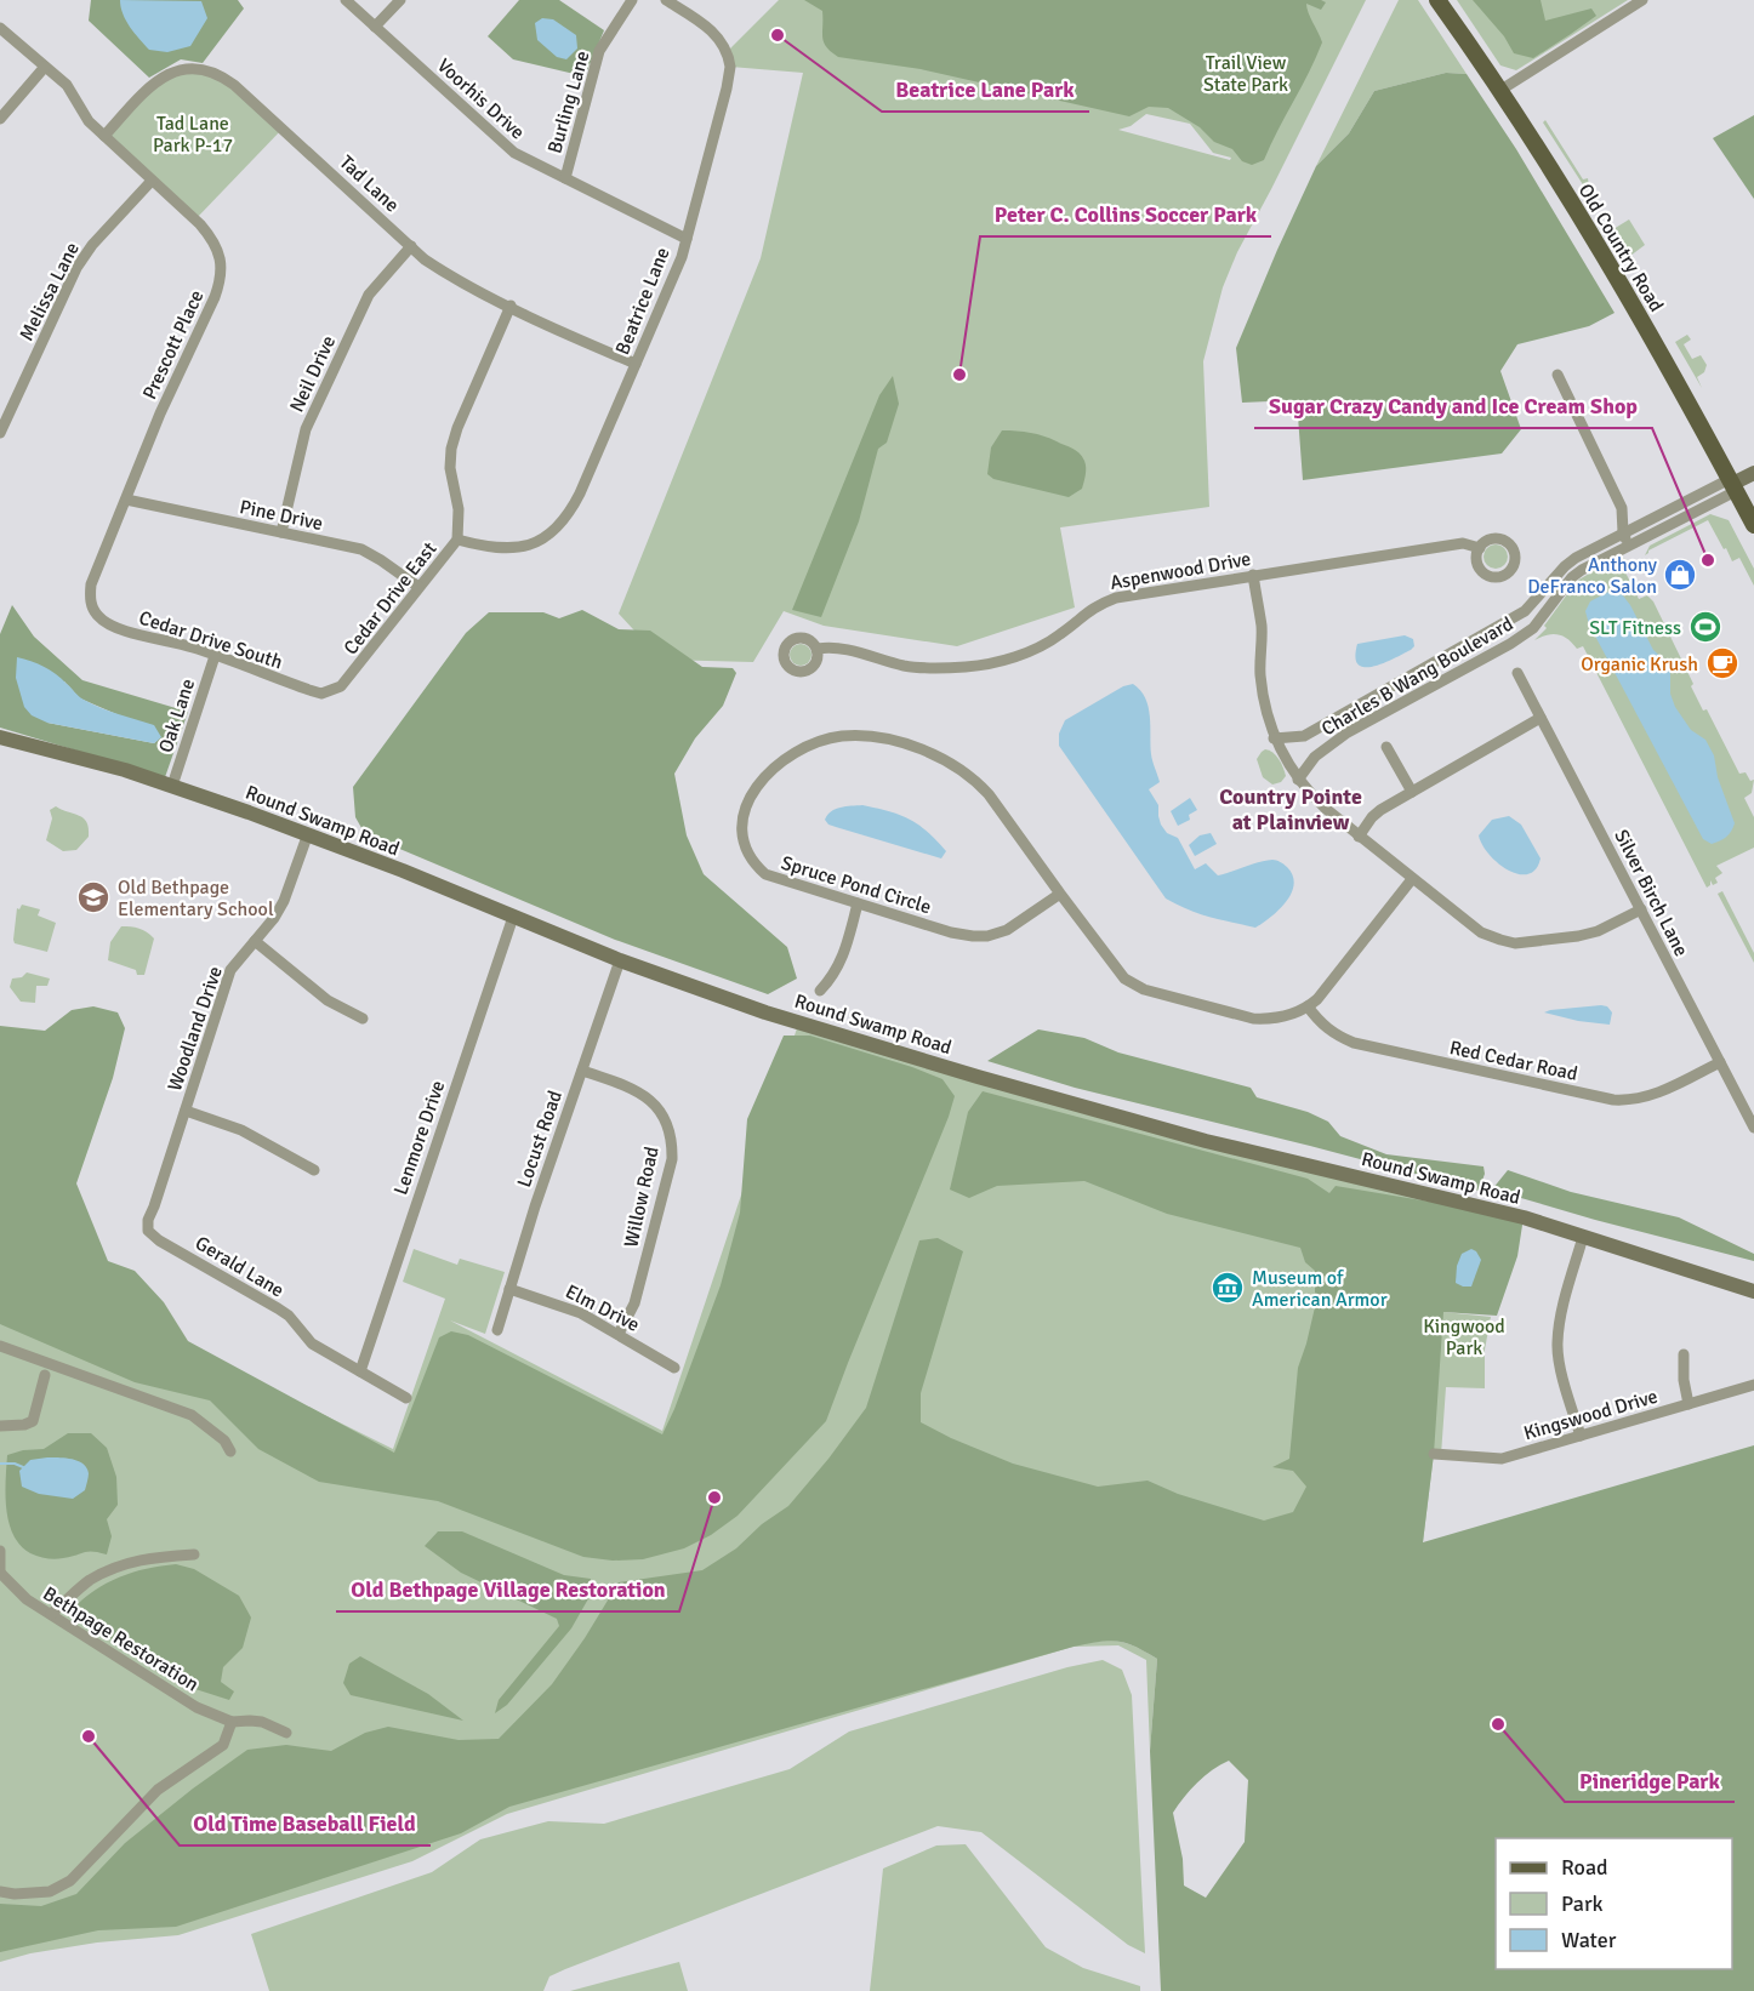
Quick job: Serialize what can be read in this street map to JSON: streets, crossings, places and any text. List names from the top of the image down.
{
  "streets": {
    "main road": ["Old Country Road", "Round Swamp Road"],
    "street": [
      "Voorhis Drive",
      "Burling Lane",
      "Tad Lane",
      "Melissa Lane",
      "Beatrice Lane",
      "Prescott Place",
      "Neil Drive",
      "Pine Drive",
      "Aspenwood Drive",
      "Cedar Drive East",
      "Cedar Drive South",
      "Charles B Wang Boulevard",
      "Oak Lane",
      "Spruce Pond Circle",
      "Silver Birch Lane",
      "Woodland Drive",
      "Red Cedar Road",
      "Lenmore Drive",
      "Locust Road",
      "Willow Road",
      "Gerald Lane",
      "Elm Drive",
      "Kingswood Drive",
      "Bethpage Restoration"
    ]
  },
  "crossings": [
    ["Voorhis Drive", "Burling Lane"],
    ["Voorhis Drive", "Beatrice Lane"],
    ["Tad Lane", "Beatrice Lane"],
    ["Tad Lane", "Prescott Place"],
    ["Tad Lane", "Neil Drive"],
    ["Tad Lane", "Cedar Drive East"],
    ["Old Country Road", "Charles B Wang Boulevard"],
    ["Melissa Lane", "Prescott Place"],
    ["Beatrice Lane", "Cedar Drive East"],
    ["Prescott Place", "Pine Drive"],
    ["Prescott Place", "Cedar Drive South"],
    ["Neil Drive", "Pine Drive"],
    ["Pine Drive", "Cedar Drive East"],
    ["Cedar Drive East", "Cedar Drive South"],
    ["Cedar Drive South", "Oak Lane"],
    ["Oak Lane", "Round Swamp Road"],
    ["Round Swamp Road", "Woodland Drive"],
    ["Round Swamp Road", "Lenmore Drive"],
    ["Round Swamp Road", "Locust Road"],
    ["Spruce Pond Circle", "Red Cedar Road"],
    ["Silver Birch Lane", "Red Cedar Road"],
    ["Woodland Drive", "Gerald Lane"],
    ["Lenmore Drive", "Gerald Lane"],
    ["Locust Road", "Willow Road"],
    ["Locust Road", "Elm Drive"],
    ["Willow Road", "Elm Drive"]
  ],
  "districts": ["Country Pointe at Plainview"],
  "parks": ["Trail View State Park", "Tad Lane Park P-17", "Kingwood Park"],
  "places": {
    "other": [
      "Beatrice Lane Park",
      "Peter C. Collins Soccer Park",
      "Sugar Crazy Candy and Ice Cream Shop",
      "Old Bethpage Village Restoration",
      "Pineridge Park",
      "Old Time Baseball Field"
    ],
    "shop": ["Anthony DeFranco Salon"],
    "sports": ["SLT Fitness"],
    "cafe": ["Organic Krush"],
    "school or university": ["Old Bethpage Elementary School"],
    "museum": ["Museum of American Armor"]
  },
  "legend": ["Road", "Park", "Water"]
}
